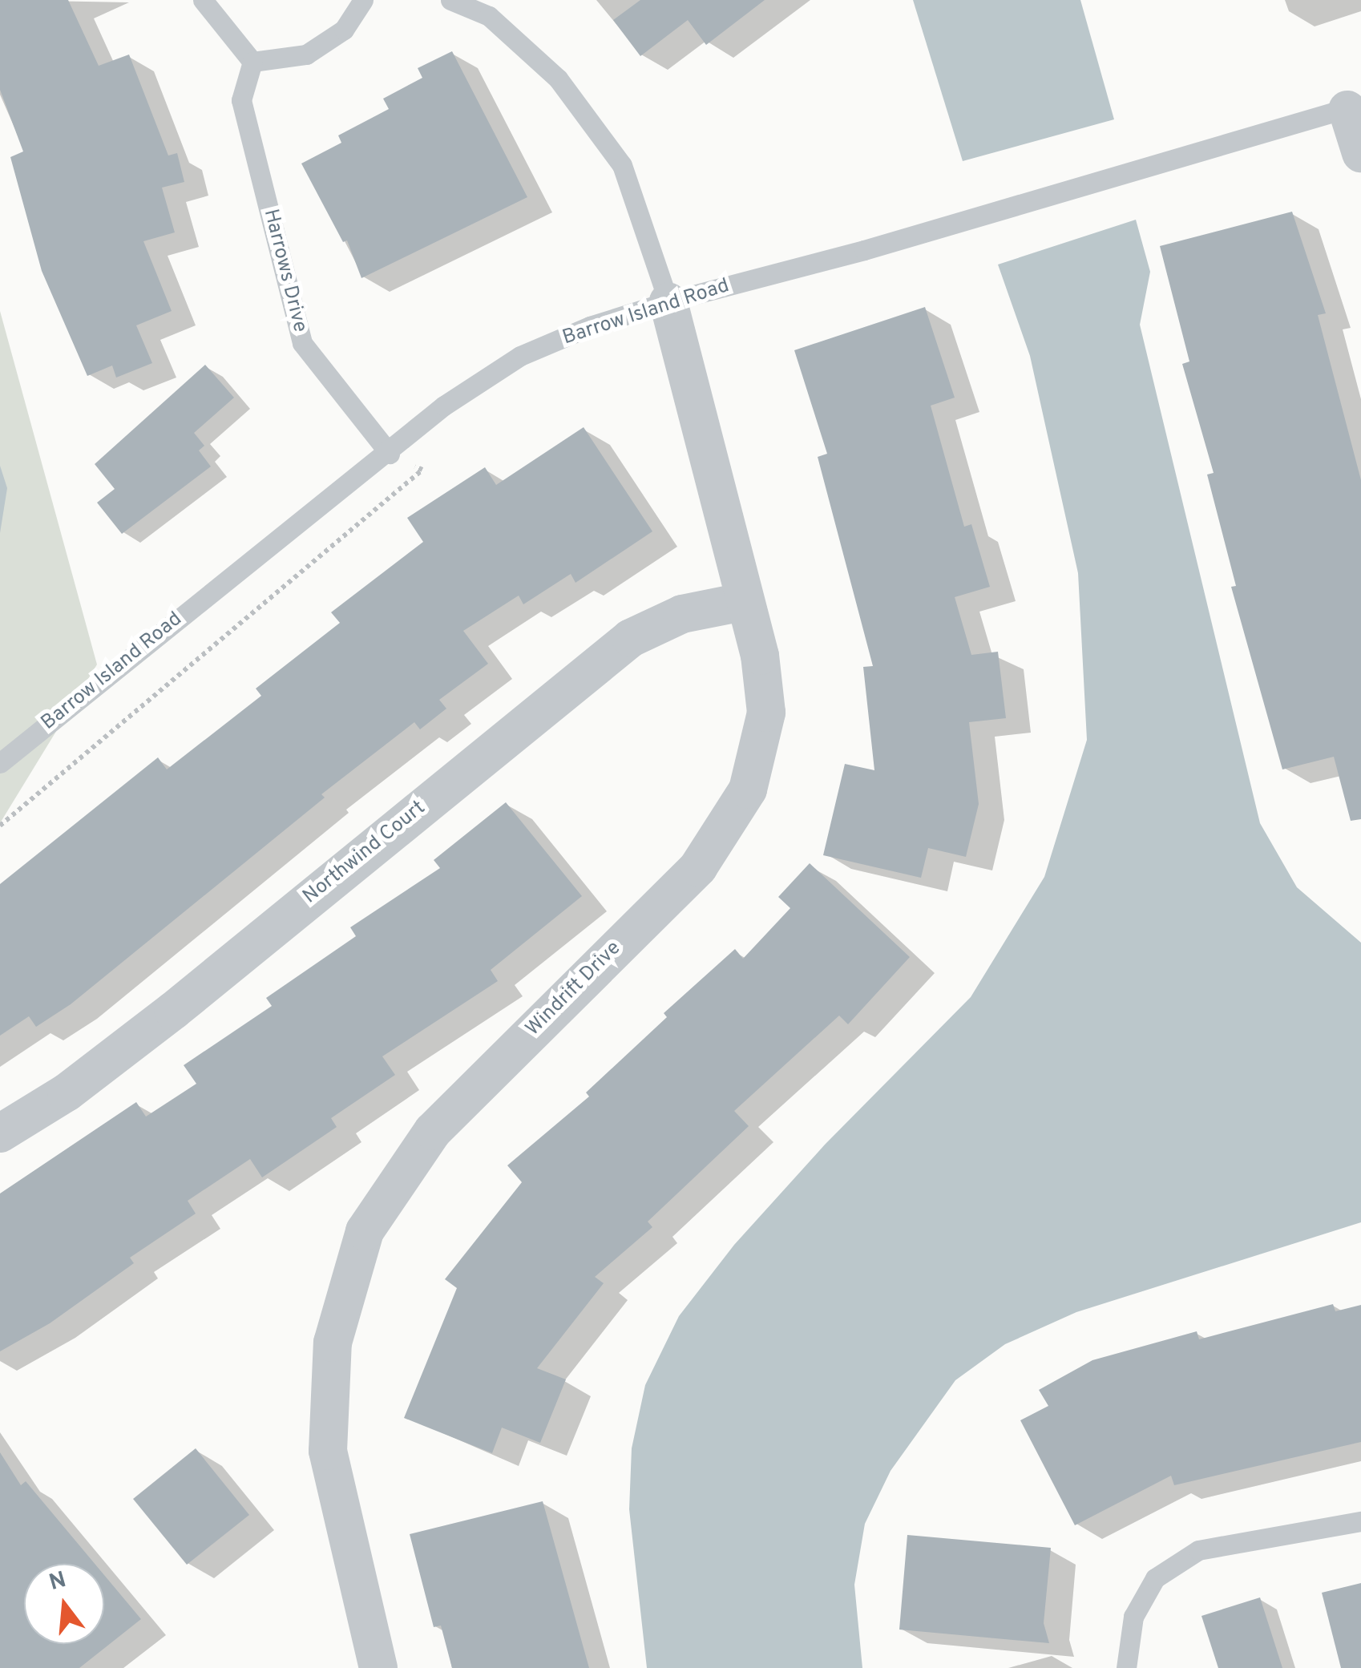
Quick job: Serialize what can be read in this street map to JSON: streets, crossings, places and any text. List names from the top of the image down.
{
  "streets": {
    "street": ["Northwind Court", "Windrift Drive"],
    "lane": ["Harrows Drive", "Barrow Island Road"]
  },
  "crossings": [
    ["Harrows Drive", "Barrow Island Road"],
    ["Barrow Island Road", "Windrift Drive"],
    ["Northwind Court", "Windrift Drive"]
  ],
  "north": "top"
}
